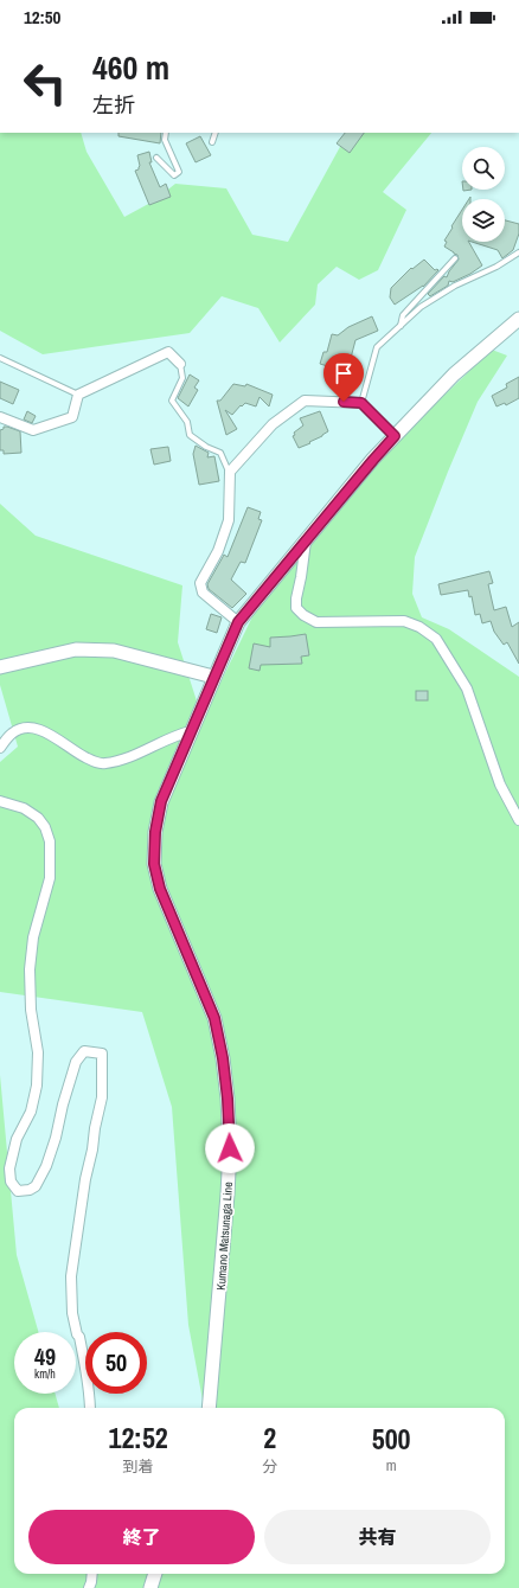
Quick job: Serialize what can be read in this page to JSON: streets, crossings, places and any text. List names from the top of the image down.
{
  "streets": {
    "main road": ["Kumano Matsunaga Line"]
  },
  "page": {
    "status": "12:50",
    "turn": ["460 m", "左折"],
    "speed": "49 km/h",
    "limit": "50",
    "eta": [
      "12:52",
      "到着",
      "2",
      "分",
      "500",
      "m"
    ],
    "buttons": ["終了", "共有"]
  }
}
